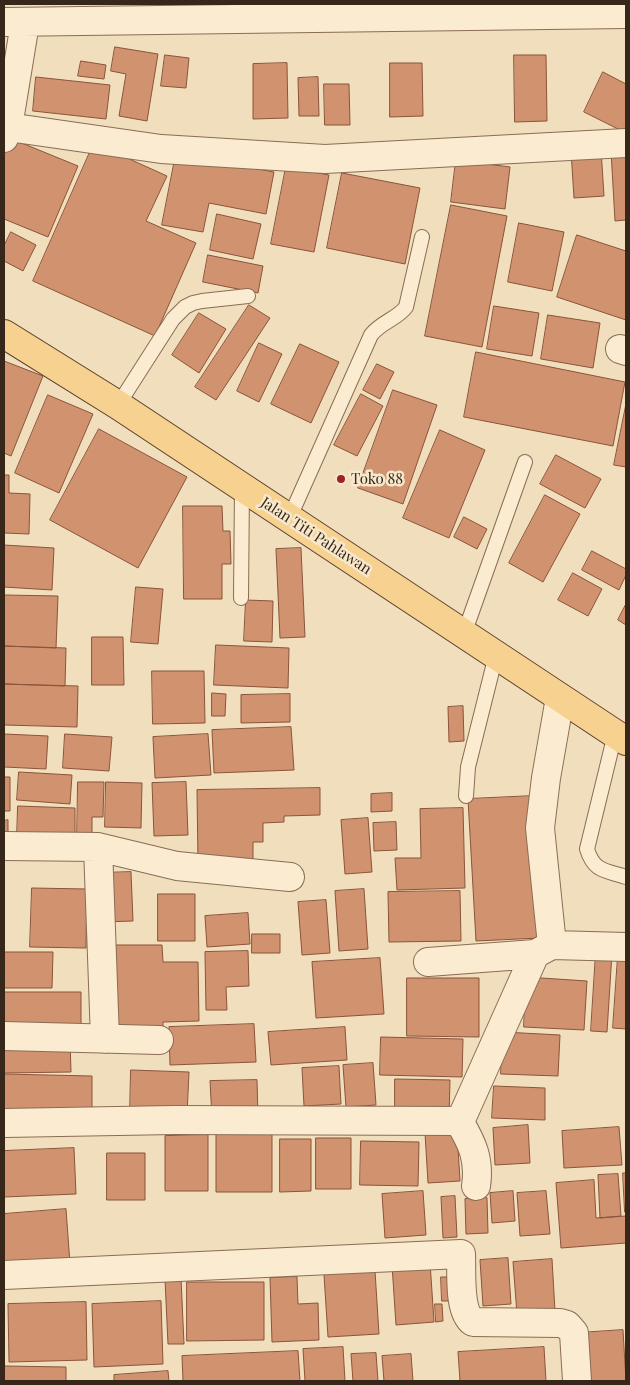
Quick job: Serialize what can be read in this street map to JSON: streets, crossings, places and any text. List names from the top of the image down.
{
  "streets": {
    "main road": ["Jalan Titi Pahlawan"]
  },
  "places": ["Toko 88"]
}
